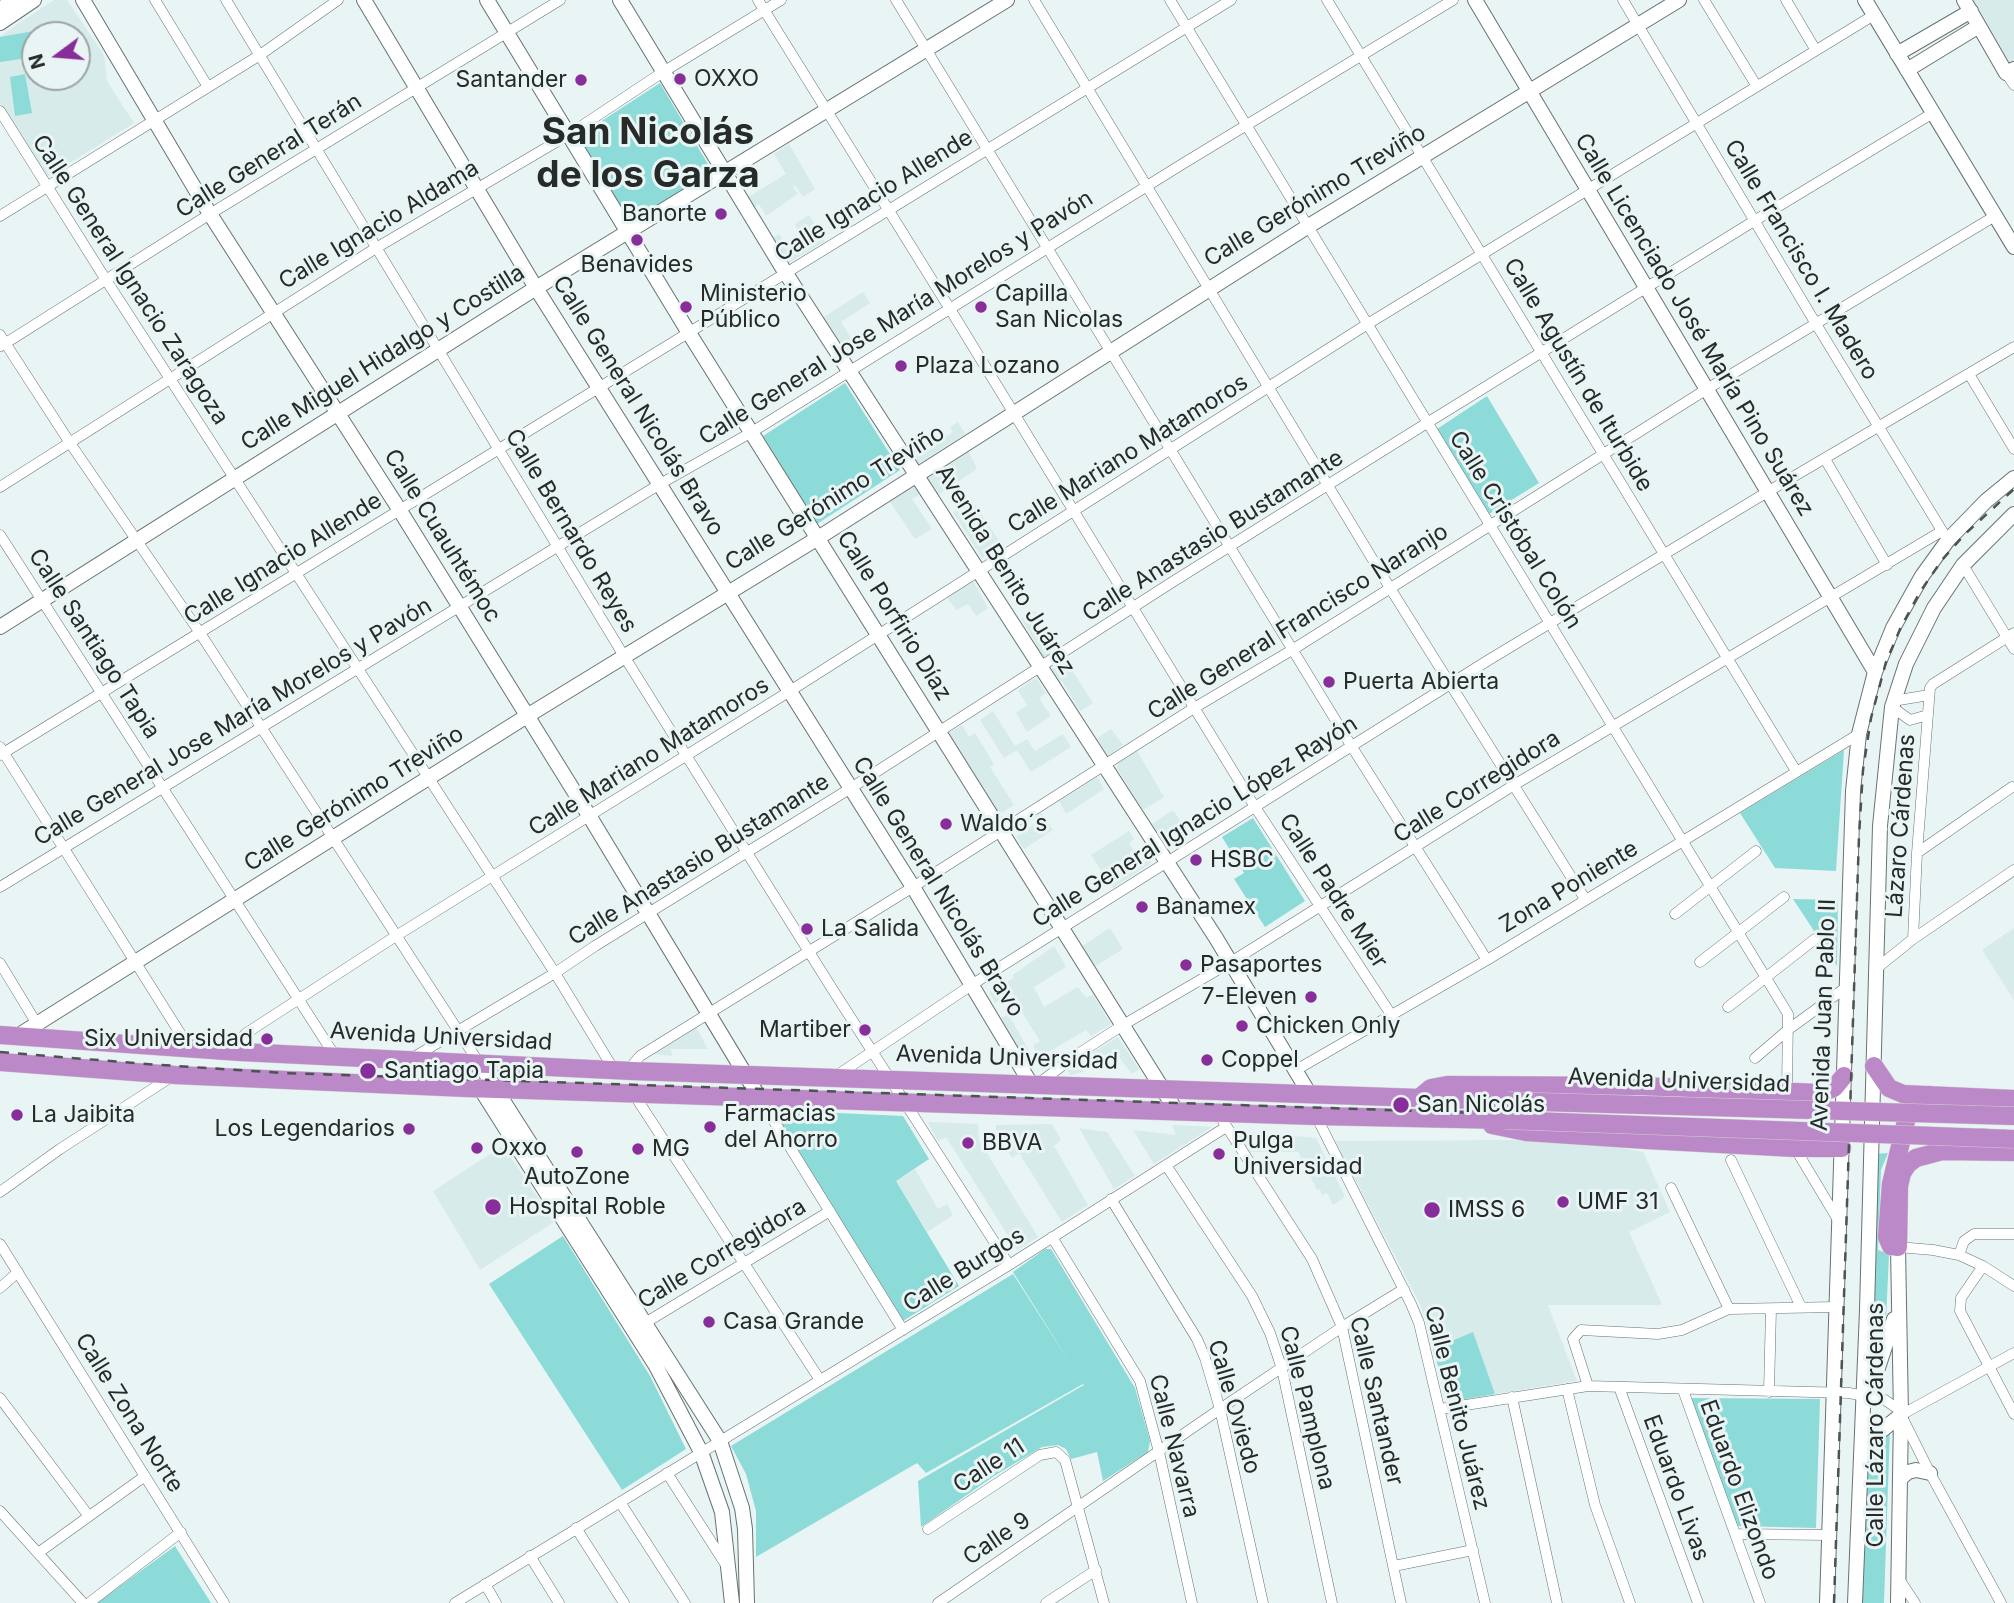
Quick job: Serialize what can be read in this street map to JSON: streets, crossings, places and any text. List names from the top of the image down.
{
  "streets": {
    "highway": ["Avenida Universidad"],
    "street": [
      "Calle General Terán",
      "Calle Ignacio Allende",
      "Calle Gerónimo Treviño",
      "Calle Ignacio Aldama",
      "Calle Francisco I. Madero",
      "Calle General Ignacio Zaragoza",
      "Calle General Jose María Morelos y Pavón",
      "Calle Licenciado José María Pino Suárez",
      "Calle Miguel Hidalgo y Costilla",
      "Calle Agustín de Iturbide",
      "Calle General Nicolás Bravo",
      "Calle Mariano Matamoros",
      "Calle Cristóbal Colón",
      "Calle Bernardo Reyes",
      "Calle Cuauhtémoc",
      "Calle Anastasio Bustamante",
      "Avenida Benito Juárez",
      "Calle Porfirio Díaz",
      "Calle General Francisco Naranjo",
      "Calle Santiago Tapia",
      "Calle Corregidora",
      "Calle General Ignacio López Rayón",
      "Lázaro Cárdenas",
      "Zona Poniente",
      "Calle Padre Mier",
      "Avenida Juan Pablo II",
      "Calle Burgos",
      "Calle Santander",
      "Calle Oviedo",
      "Calle Pamplona",
      "Calle Benito Juárez",
      "Calle Zona Norte",
      "Calle Lázaro Cárdenas",
      "Calle Navarra",
      "Calle 11",
      "Eduardo Livas",
      "Eduardo Elizondo",
      "Calle 9"
    ]
  },
  "crossings": [
    ["Calle General Terán", "Calle General Ignacio Zaragoza"],
    ["Calle General Terán", "Calle General Nicolás Bravo"],
    ["Calle General Terán", "Calle Bernardo Reyes"],
    ["Calle General Terán", "Calle Cuauhtémoc"],
    ["Calle General Terán", "Calle Porfirio Díaz"],
    ["Calle Ignacio Allende", "Calle General Ignacio Zaragoza"],
    ["Calle Ignacio Allende", "Calle General Nicolás Bravo"],
    ["Calle Ignacio Allende", "Calle Cristóbal Colón"],
    ["Calle Ignacio Allende", "Calle Bernardo Reyes"],
    ["Calle Ignacio Allende", "Calle Cuauhtémoc"],
    ["Calle Ignacio Allende", "Avenida Benito Juárez"],
    ["Calle Ignacio Allende", "Calle Porfirio Díaz"],
    ["Calle Ignacio Allende", "Calle Santiago Tapia"],
    ["Calle Ignacio Allende", "Calle Padre Mier"],
    ["Calle Gerónimo Treviño", "Calle Francisco I. Madero"],
    ["Calle Gerónimo Treviño", "Calle General Ignacio Zaragoza"],
    ["Calle Gerónimo Treviño", "Calle Licenciado José María Pino Suárez"],
    ["Calle Gerónimo Treviño", "Calle Agustín de Iturbide"],
    ["Calle Gerónimo Treviño", "Calle General Nicolás Bravo"],
    ["Calle Gerónimo Treviño", "Calle Cristóbal Colón"],
    ["Calle Gerónimo Treviño", "Calle Bernardo Reyes"],
    ["Calle Gerónimo Treviño", "Calle Cuauhtémoc"],
    ["Calle Gerónimo Treviño", "Avenida Benito Juárez"],
    ["Calle Gerónimo Treviño", "Calle Porfirio Díaz"],
    ["Calle Gerónimo Treviño", "Calle Santiago Tapia"],
    ["Calle Gerónimo Treviño", "Calle Padre Mier"],
    ["Calle Gerónimo Treviño", "Avenida Universidad"],
    ["Calle Ignacio Aldama", "Calle General Ignacio Zaragoza"],
    ["Calle Ignacio Aldama", "Calle General Nicolás Bravo"],
    ["Calle Ignacio Aldama", "Calle Bernardo Reyes"],
    ["Calle Ignacio Aldama", "Calle Cuauhtémoc"],
    ["Calle Ignacio Aldama", "Avenida Benito Juárez"],
    ["Calle Ignacio Aldama", "Calle Porfirio Díaz"],
    ["Calle Ignacio Aldama", "Calle Padre Mier"],
    ["Calle Francisco I. Madero", "Calle Mariano Matamoros"],
    ["Calle Francisco I. Madero", "Calle Anastasio Bustamante"],
    ["Calle Francisco I. Madero", "Calle General Francisco Naranjo"],
    ["Calle Francisco I. Madero", "Calle Corregidora"],
    ["Calle Francisco I. Madero", "Calle General Ignacio López Rayón"],
    ["Calle Francisco I. Madero", "Avenida Juan Pablo II"],
    ["Calle General Ignacio Zaragoza", "Calle General Jose María Morelos y Pavón"],
    ["Calle General Ignacio Zaragoza", "Calle Miguel Hidalgo y Costilla"],
    ["Calle General Ignacio Zaragoza", "Calle Mariano Matamoros"],
    ["Calle General Ignacio Zaragoza", "Calle Anastasio Bustamante"],
    ["Calle General Ignacio Zaragoza", "Calle General Francisco Naranjo"],
    ["Calle General Ignacio Zaragoza", "Avenida Universidad"],
    ["Calle General Jose María Morelos y Pavón", "Calle Agustín de Iturbide"],
    ["Calle General Jose María Morelos y Pavón", "Calle General Nicolás Bravo"],
    ["Calle General Jose María Morelos y Pavón", "Calle Cristóbal Colón"],
    ["Calle General Jose María Morelos y Pavón", "Calle Bernardo Reyes"],
    ["Calle General Jose María Morelos y Pavón", "Calle Cuauhtémoc"],
    ["Calle General Jose María Morelos y Pavón", "Avenida Benito Juárez"],
    ["Calle General Jose María Morelos y Pavón", "Calle Porfirio Díaz"],
    ["Calle General Jose María Morelos y Pavón", "Calle Santiago Tapia"],
    ["Calle General Jose María Morelos y Pavón", "Calle Padre Mier"],
    ["Calle Licenciado José María Pino Suárez", "Calle Mariano Matamoros"],
    ["Calle Licenciado José María Pino Suárez", "Calle Anastasio Bustamante"],
    ["Calle Licenciado José María Pino Suárez", "Calle General Francisco Naranjo"],
    ["Calle Licenciado José María Pino Suárez", "Calle Corregidora"],
    ["Calle Licenciado José María Pino Suárez", "Calle General Ignacio López Rayón"],
    ["Calle Licenciado José María Pino Suárez", "Avenida Juan Pablo II"],
    ["Calle Miguel Hidalgo y Costilla", "Calle General Nicolás Bravo"],
    ["Calle Miguel Hidalgo y Costilla", "Calle Bernardo Reyes"],
    ["Calle Miguel Hidalgo y Costilla", "Calle Cuauhtémoc"],
    ["Calle Miguel Hidalgo y Costilla", "Avenida Benito Juárez"],
    ["Calle Miguel Hidalgo y Costilla", "Calle Porfirio Díaz"],
    ["Calle Miguel Hidalgo y Costilla", "Calle Santiago Tapia"],
    ["Calle Miguel Hidalgo y Costilla", "Calle Padre Mier"],
    ["Calle Agustín de Iturbide", "Calle Mariano Matamoros"],
    ["Calle Agustín de Iturbide", "Calle Anastasio Bustamante"],
    ["Calle Agustín de Iturbide", "Calle General Francisco Naranjo"],
    ["Calle Agustín de Iturbide", "Calle Corregidora"],
    ["Calle Agustín de Iturbide", "Calle General Ignacio López Rayón"],
    ["Calle Agustín de Iturbide", "Zona Poniente"],
    ["Calle General Nicolás Bravo", "Calle Mariano Matamoros"],
    ["Calle General Nicolás Bravo", "Calle Anastasio Bustamante"],
    ["Calle General Nicolás Bravo", "Calle General Francisco Naranjo"],
    ["Calle General Nicolás Bravo", "Calle Corregidora"],
    ["Calle General Nicolás Bravo", "Calle General Ignacio López Rayón"],
    ["Calle General Nicolás Bravo", "Avenida Universidad"],
    ["Calle Mariano Matamoros", "Calle Cristóbal Colón"],
    ["Calle Mariano Matamoros", "Calle Bernardo Reyes"],
    ["Calle Mariano Matamoros", "Calle Cuauhtémoc"],
    ["Calle Mariano Matamoros", "Avenida Benito Juárez"],
    ["Calle Mariano Matamoros", "Calle Porfirio Díaz"],
    ["Calle Mariano Matamoros", "Calle Santiago Tapia"],
    ["Calle Mariano Matamoros", "Calle Padre Mier"],
    ["Calle Mariano Matamoros", "Avenida Universidad"],
    ["Calle Cristóbal Colón", "Calle Anastasio Bustamante"],
    ["Calle Cristóbal Colón", "Calle General Francisco Naranjo"],
    ["Calle Cristóbal Colón", "Calle Corregidora"],
    ["Calle Cristóbal Colón", "Calle General Ignacio López Rayón"],
    ["Calle Cristóbal Colón", "Zona Poniente"],
    ["Calle Bernardo Reyes", "Calle Anastasio Bustamante"],
    ["Calle Bernardo Reyes", "Calle General Francisco Naranjo"],
    ["Calle Bernardo Reyes", "Calle General Ignacio López Rayón"],
    ["Calle Bernardo Reyes", "Avenida Universidad"],
    ["Calle Bernardo Reyes", "Calle Burgos"],
    ["Calle Cuauhtémoc", "Calle Anastasio Bustamante"],
    ["Calle Cuauhtémoc", "Calle General Francisco Naranjo"],
    ["Calle Cuauhtémoc", "Avenida Universidad"],
    ["Calle Anastasio Bustamante", "Avenida Benito Juárez"],
    ["Calle Anastasio Bustamante", "Calle Porfirio Díaz"],
    ["Calle Anastasio Bustamante", "Calle Padre Mier"],
    ["Calle Anastasio Bustamante", "Avenida Universidad"],
    ["Avenida Benito Juárez", "Calle General Francisco Naranjo"],
    ["Avenida Benito Juárez", "Calle Corregidora"],
    ["Avenida Benito Juárez", "Calle General Ignacio López Rayón"],
    ["Avenida Benito Juárez", "Zona Poniente"],
    ["Avenida Benito Juárez", "Avenida Universidad"],
    ["Calle Porfirio Díaz", "Calle General Francisco Naranjo"],
    ["Calle Porfirio Díaz", "Calle Corregidora"],
    ["Calle Porfirio Díaz", "Calle General Ignacio López Rayón"],
    ["Calle Porfirio Díaz", "Avenida Universidad"],
    ["Calle General Francisco Naranjo", "Calle Padre Mier"],
    ["Calle General Francisco Naranjo", "Avenida Universidad"],
    ["Calle Santiago Tapia", "Avenida Universidad"],
    ["Calle Corregidora", "Calle Padre Mier"],
    ["Calle Corregidora", "Avenida Juan Pablo II"],
    ["Calle Corregidora", "Avenida Universidad"],
    ["Calle General Ignacio López Rayón", "Calle Padre Mier"],
    ["Calle General Ignacio López Rayón", "Avenida Universidad"],
    ["Zona Poniente", "Calle Padre Mier"],
    ["Zona Poniente", "Avenida Juan Pablo II"],
    ["Avenida Universidad", "Calle Burgos"],
    ["Avenida Universidad", "Calle Santander"],
    ["Avenida Universidad", "Calle Benito Juárez"],
    ["Calle Burgos", "Calle Santander"],
    ["Calle Burgos", "Calle Oviedo"],
    ["Calle Burgos", "Calle Pamplona"],
    ["Calle Burgos", "Calle Navarra"],
    ["Calle Santander", "Calle 9"],
    ["Calle Oviedo", "Calle 9"],
    ["Calle Pamplona", "Calle 9"],
    ["Calle Benito Juárez", "Calle 9"],
    ["Calle Navarra", "Calle 9"],
    ["Calle 11", "Calle 9"]
  ],
  "districts": ["San Nicolás de los Garza"],
  "places": [
    "OXXO",
    "Santander",
    "Banorte",
    "Benavides",
    "Ministerio Público",
    "Capilla San Nicolas",
    "Plaza Lozano",
    "Puerta Abierta",
    "Waldo´s",
    "HSBC",
    "Banamex",
    "La Salida",
    "Pasaportes",
    "7-Eleven",
    "Chicken Only",
    "Martiber",
    "Six Universidad",
    "Coppel",
    "Santiago Tapia",
    "San Nicolás",
    "La Jaibita",
    "Farmacias del Ahorro",
    "Los Legendarios",
    "BBVA",
    "Oxxo",
    "MG",
    "AutoZone",
    "Pulga Universidad",
    "UMF 31",
    "Hospital Roble",
    "IMSS 6",
    "Casa Grande"
  ],
  "north": "left"
}
